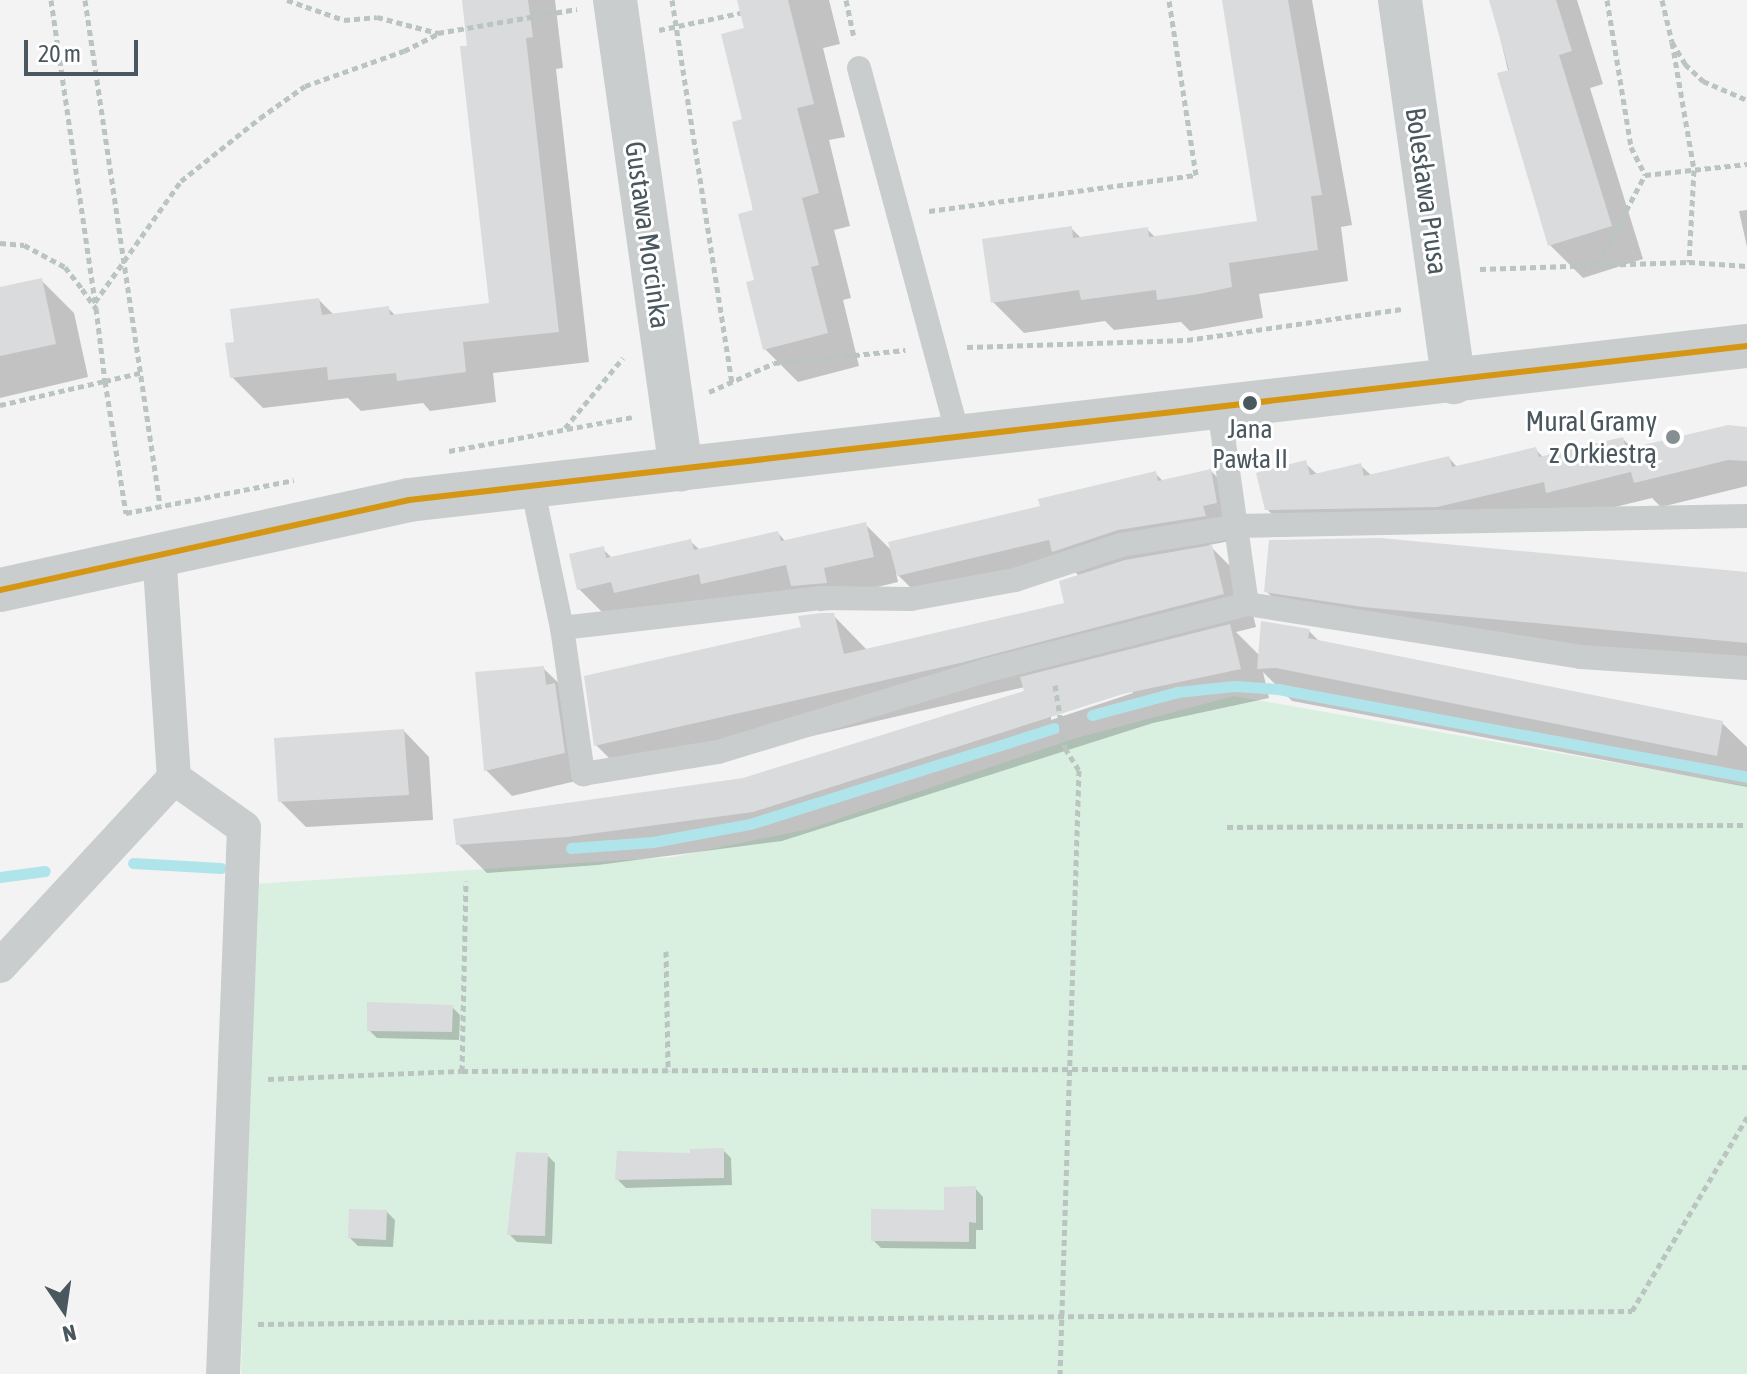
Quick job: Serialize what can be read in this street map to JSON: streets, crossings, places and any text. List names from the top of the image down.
{
  "streets": {
    "street": ["Bolesława Prusa", "Gustawa Morcinka"]
  },
  "places": ["Jana Pawła II", "Mural Gramy z Orkiestrą"],
  "scale_bar": "20 m",
  "north": "bottom"
}
